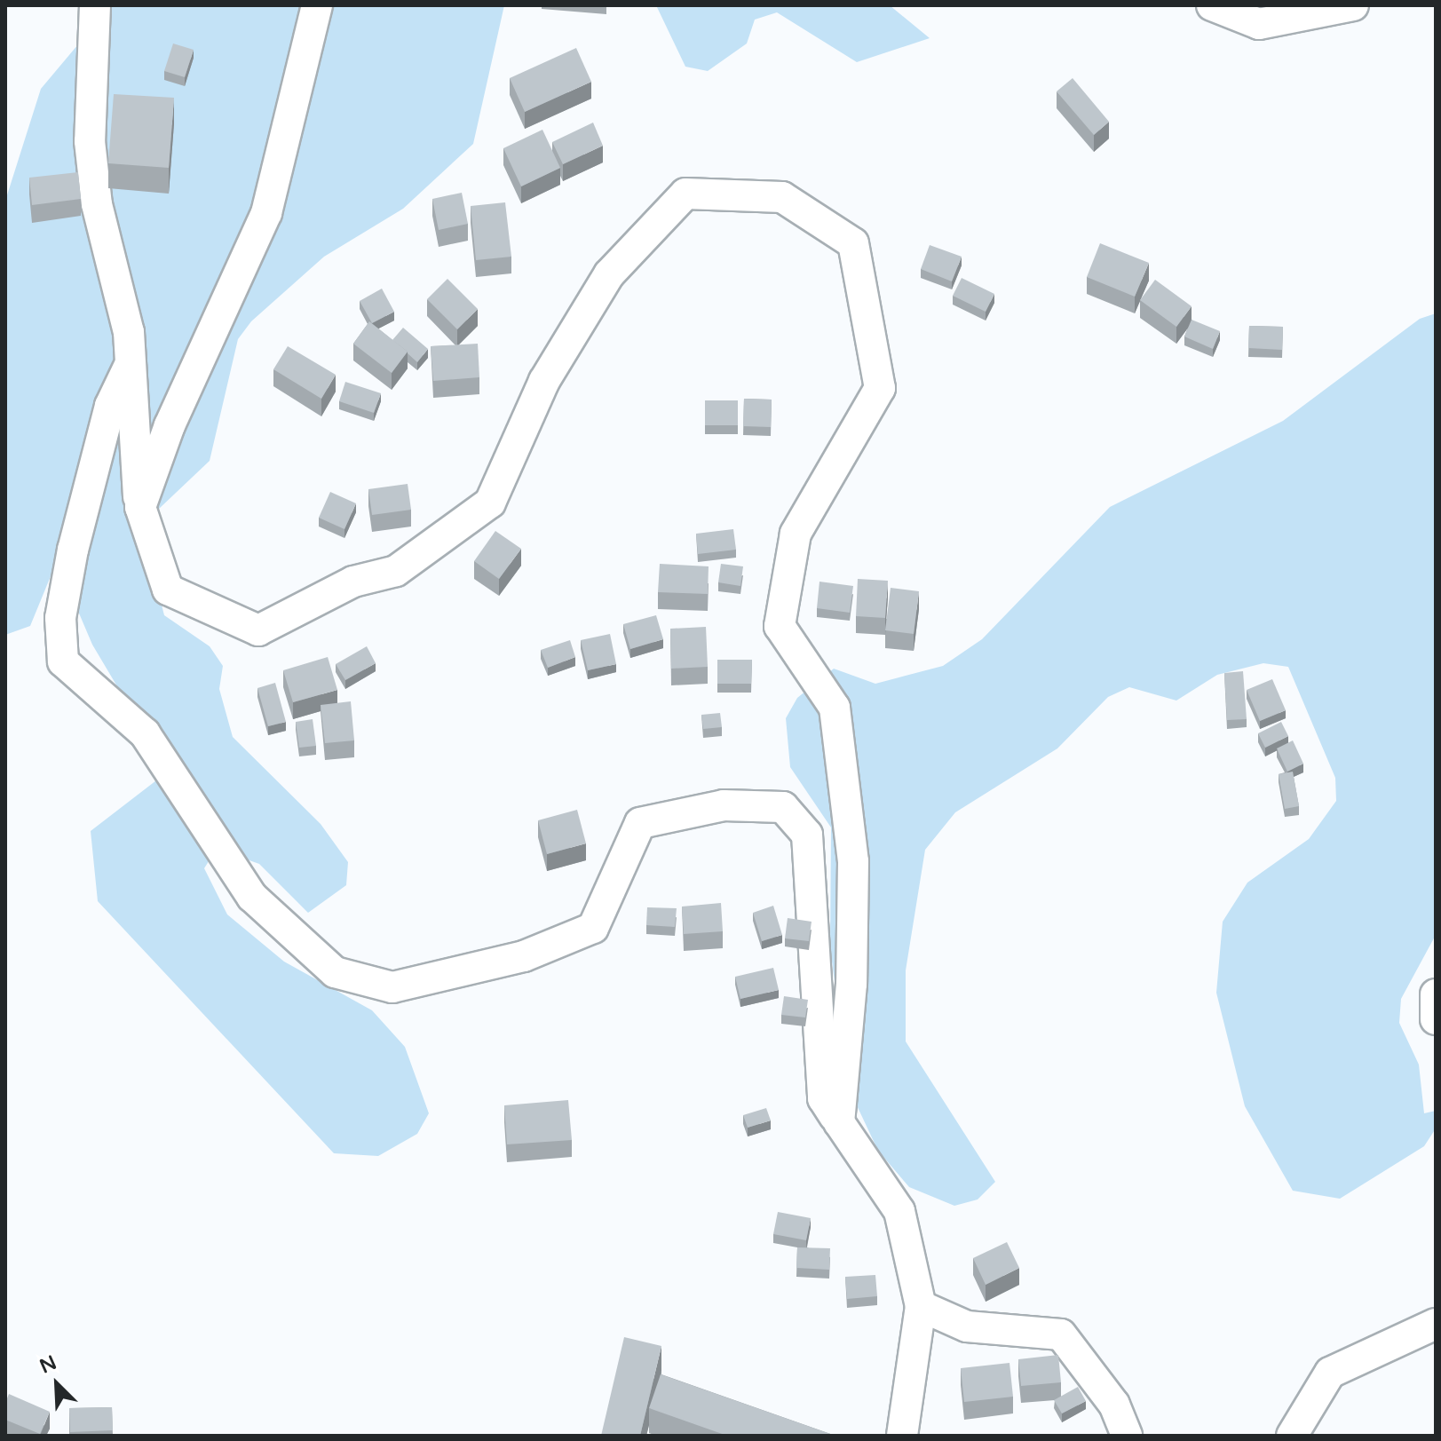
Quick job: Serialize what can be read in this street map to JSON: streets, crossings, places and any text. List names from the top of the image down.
{
  "north": "top left"
}
